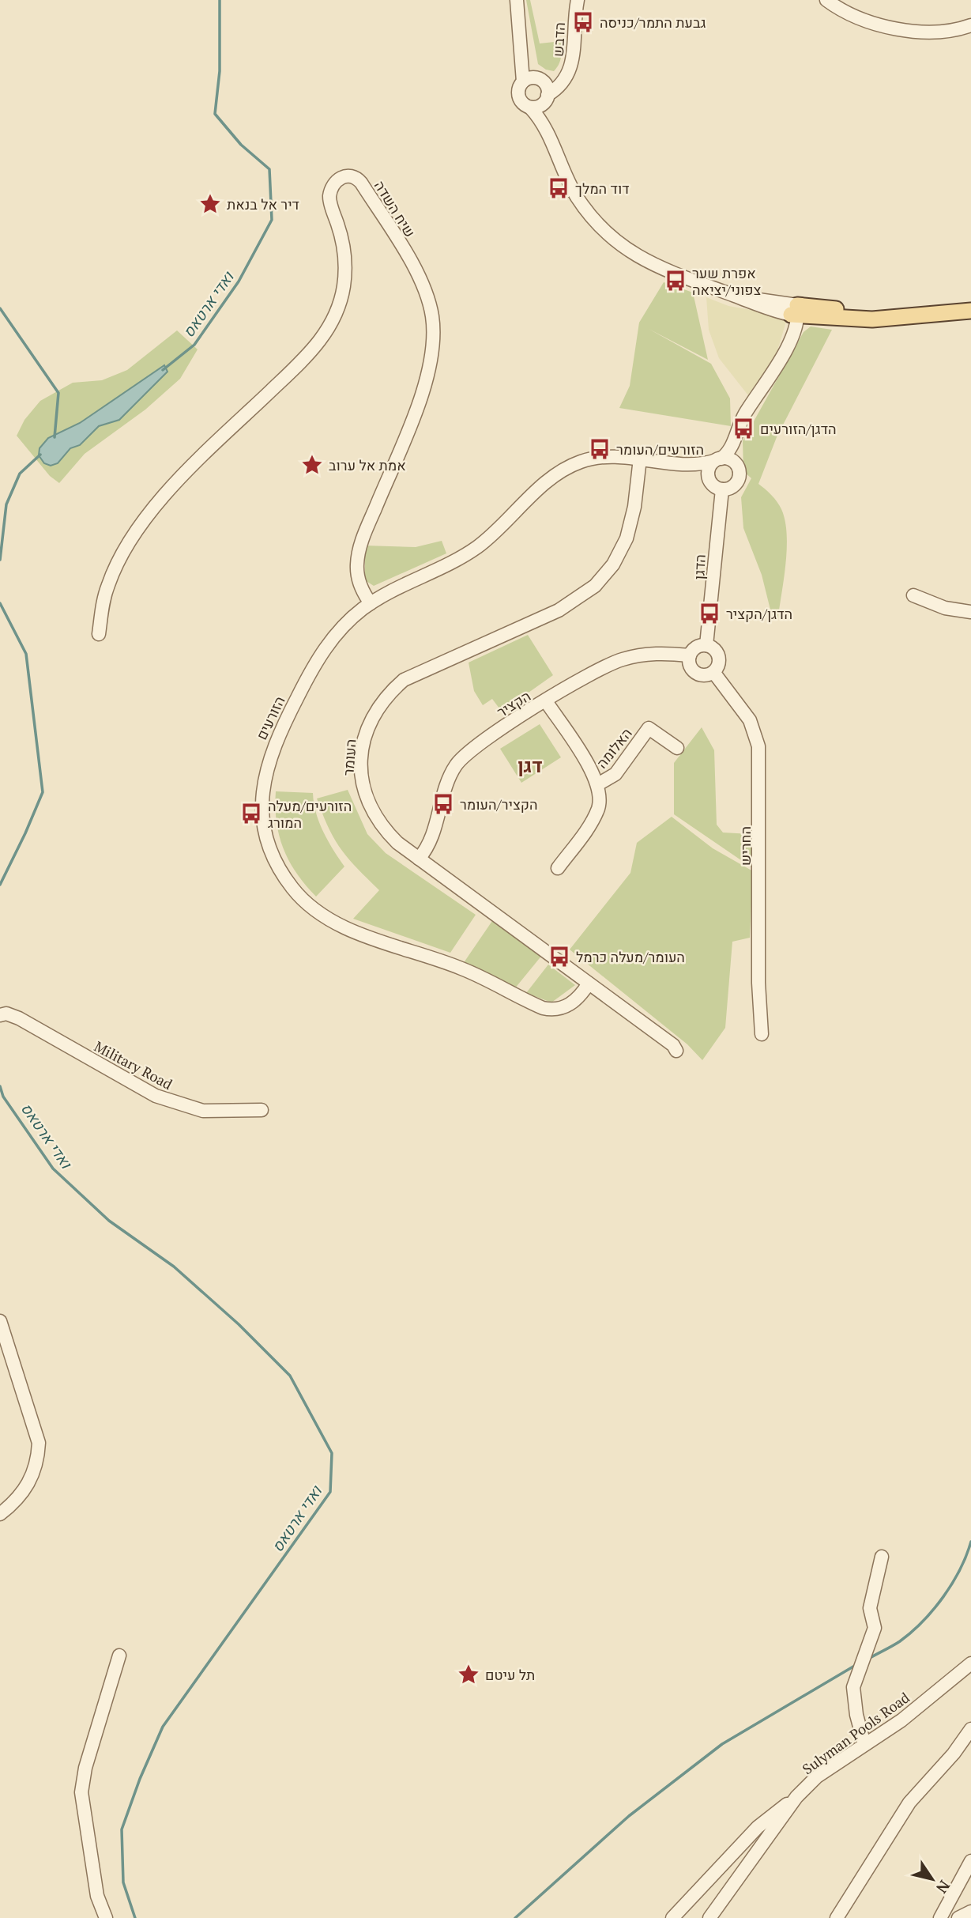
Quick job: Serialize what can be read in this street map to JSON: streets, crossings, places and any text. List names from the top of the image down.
{
  "streets": {
    "street": [
      "הדבש",
      "שיח השדה",
      "הדגן",
      "הקציר",
      "הזורעים",
      "האלומה",
      "העומר",
      "החריש",
      "Military Road",
      "Sulyman Pools Road"
    ]
  },
  "crossings": [
    ["שיח השדה", "הזורעים"],
    ["הדגן", "הקציר"],
    ["הדגן", "החריש"],
    ["הקציר", "האלומה"],
    ["הקציר", "העומר"],
    ["הקציר", "החריש"],
    ["הזורעים", "העומר"]
  ],
  "districts": ["דגן"],
  "water": ["ואדי ארטאס"],
  "places": {
    "bus stop": [
      "גבעת התמר/כניסה",
      "דוד המלך",
      "אפרת שער צפוני/יציאה",
      "הדגן/הזורעים",
      "הזורעים/העומר",
      "הדגן/הקציר",
      "הקציר/העומר",
      "הזורעים/מעלה המורג",
      "העומר/מעלה כרמל"
    ],
    "place": ["דיר אל בנאת", "אמת אל ערוב", "תל עיטם"]
  },
  "north": "bottom right"
}
